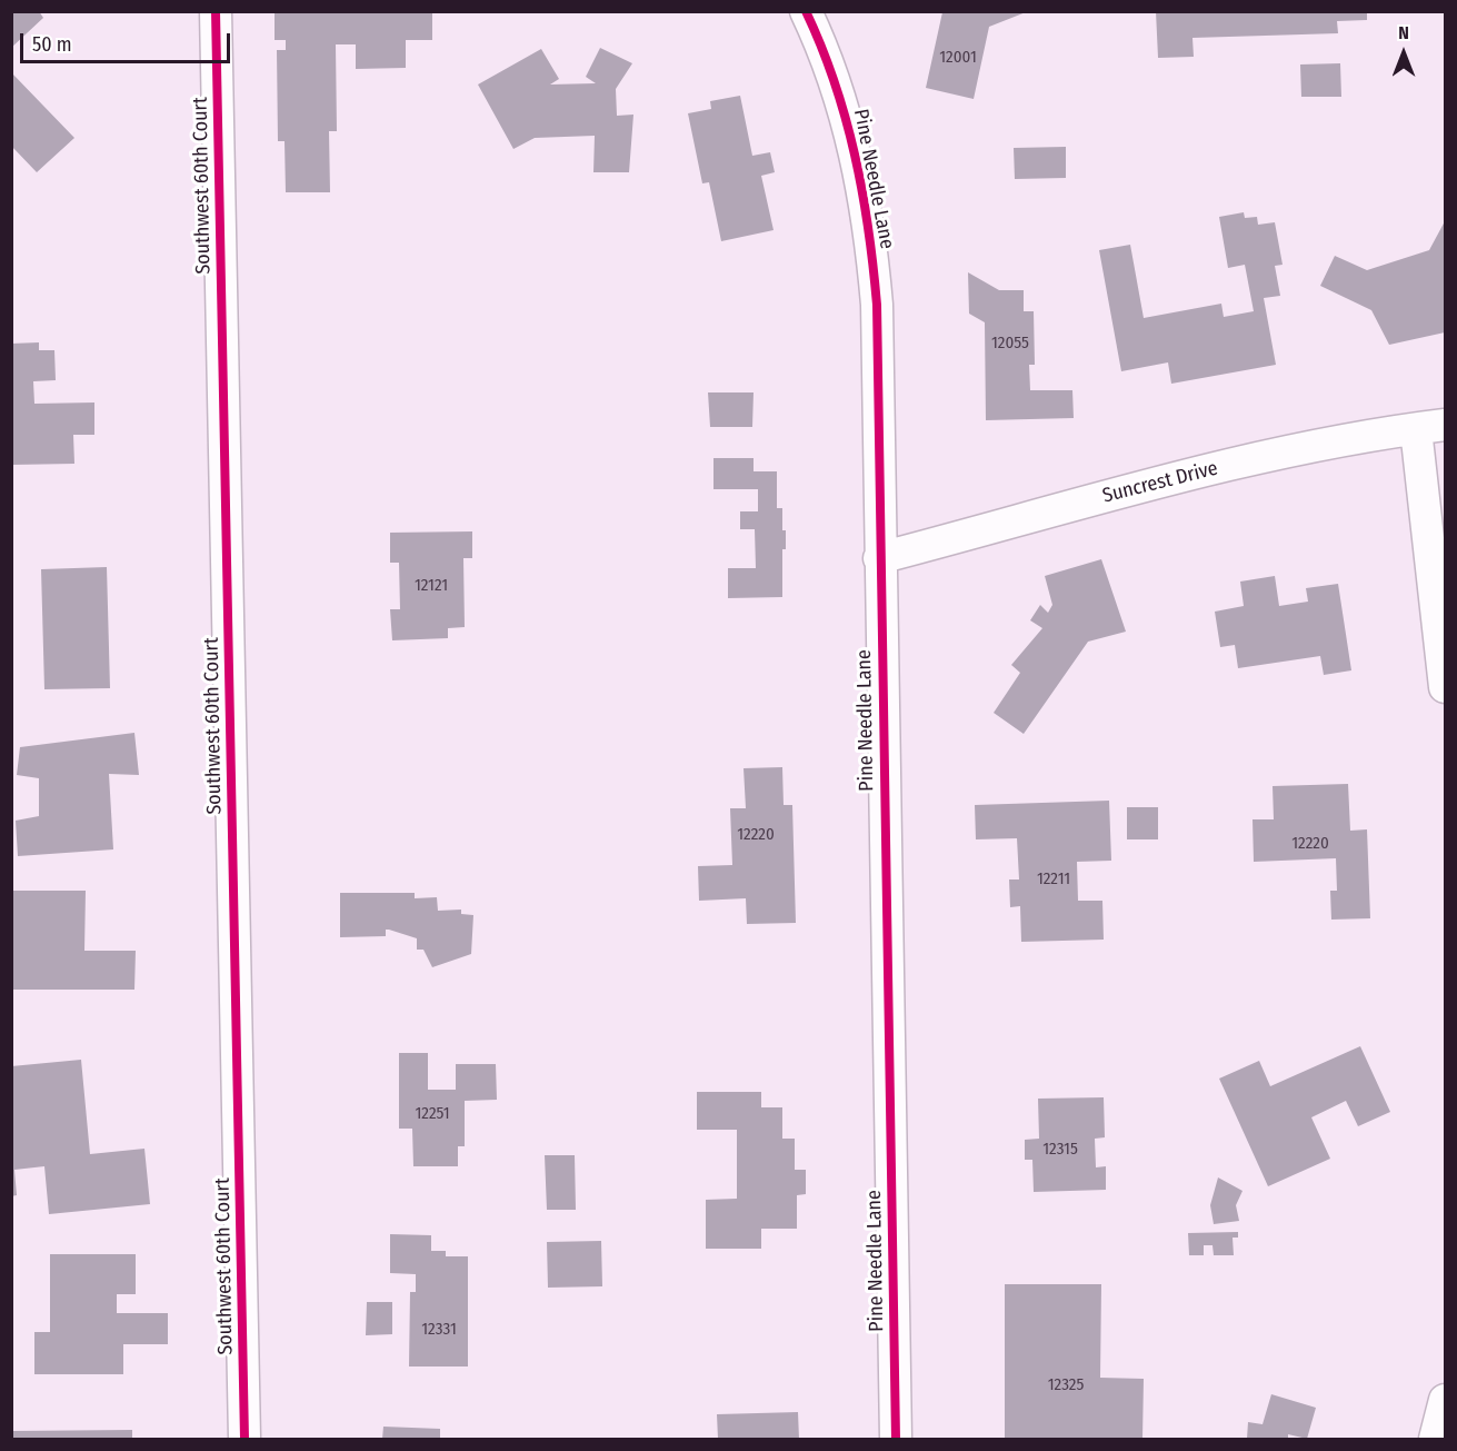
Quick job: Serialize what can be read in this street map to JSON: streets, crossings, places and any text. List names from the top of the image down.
{
  "streets": {
    "street": ["Pine Needle Lane", "Southwest 60th Court", "Suncrest Drive"]
  },
  "crossings": [
    ["Pine Needle Lane", "Suncrest Drive"]
  ],
  "house_numbers": [
    "12001",
    "12055",
    "12121",
    "12220",
    "12220",
    "12211",
    "12251",
    "12315",
    "12331",
    "12325"
  ],
  "scale_bar": "50 m",
  "north": "top"
}
